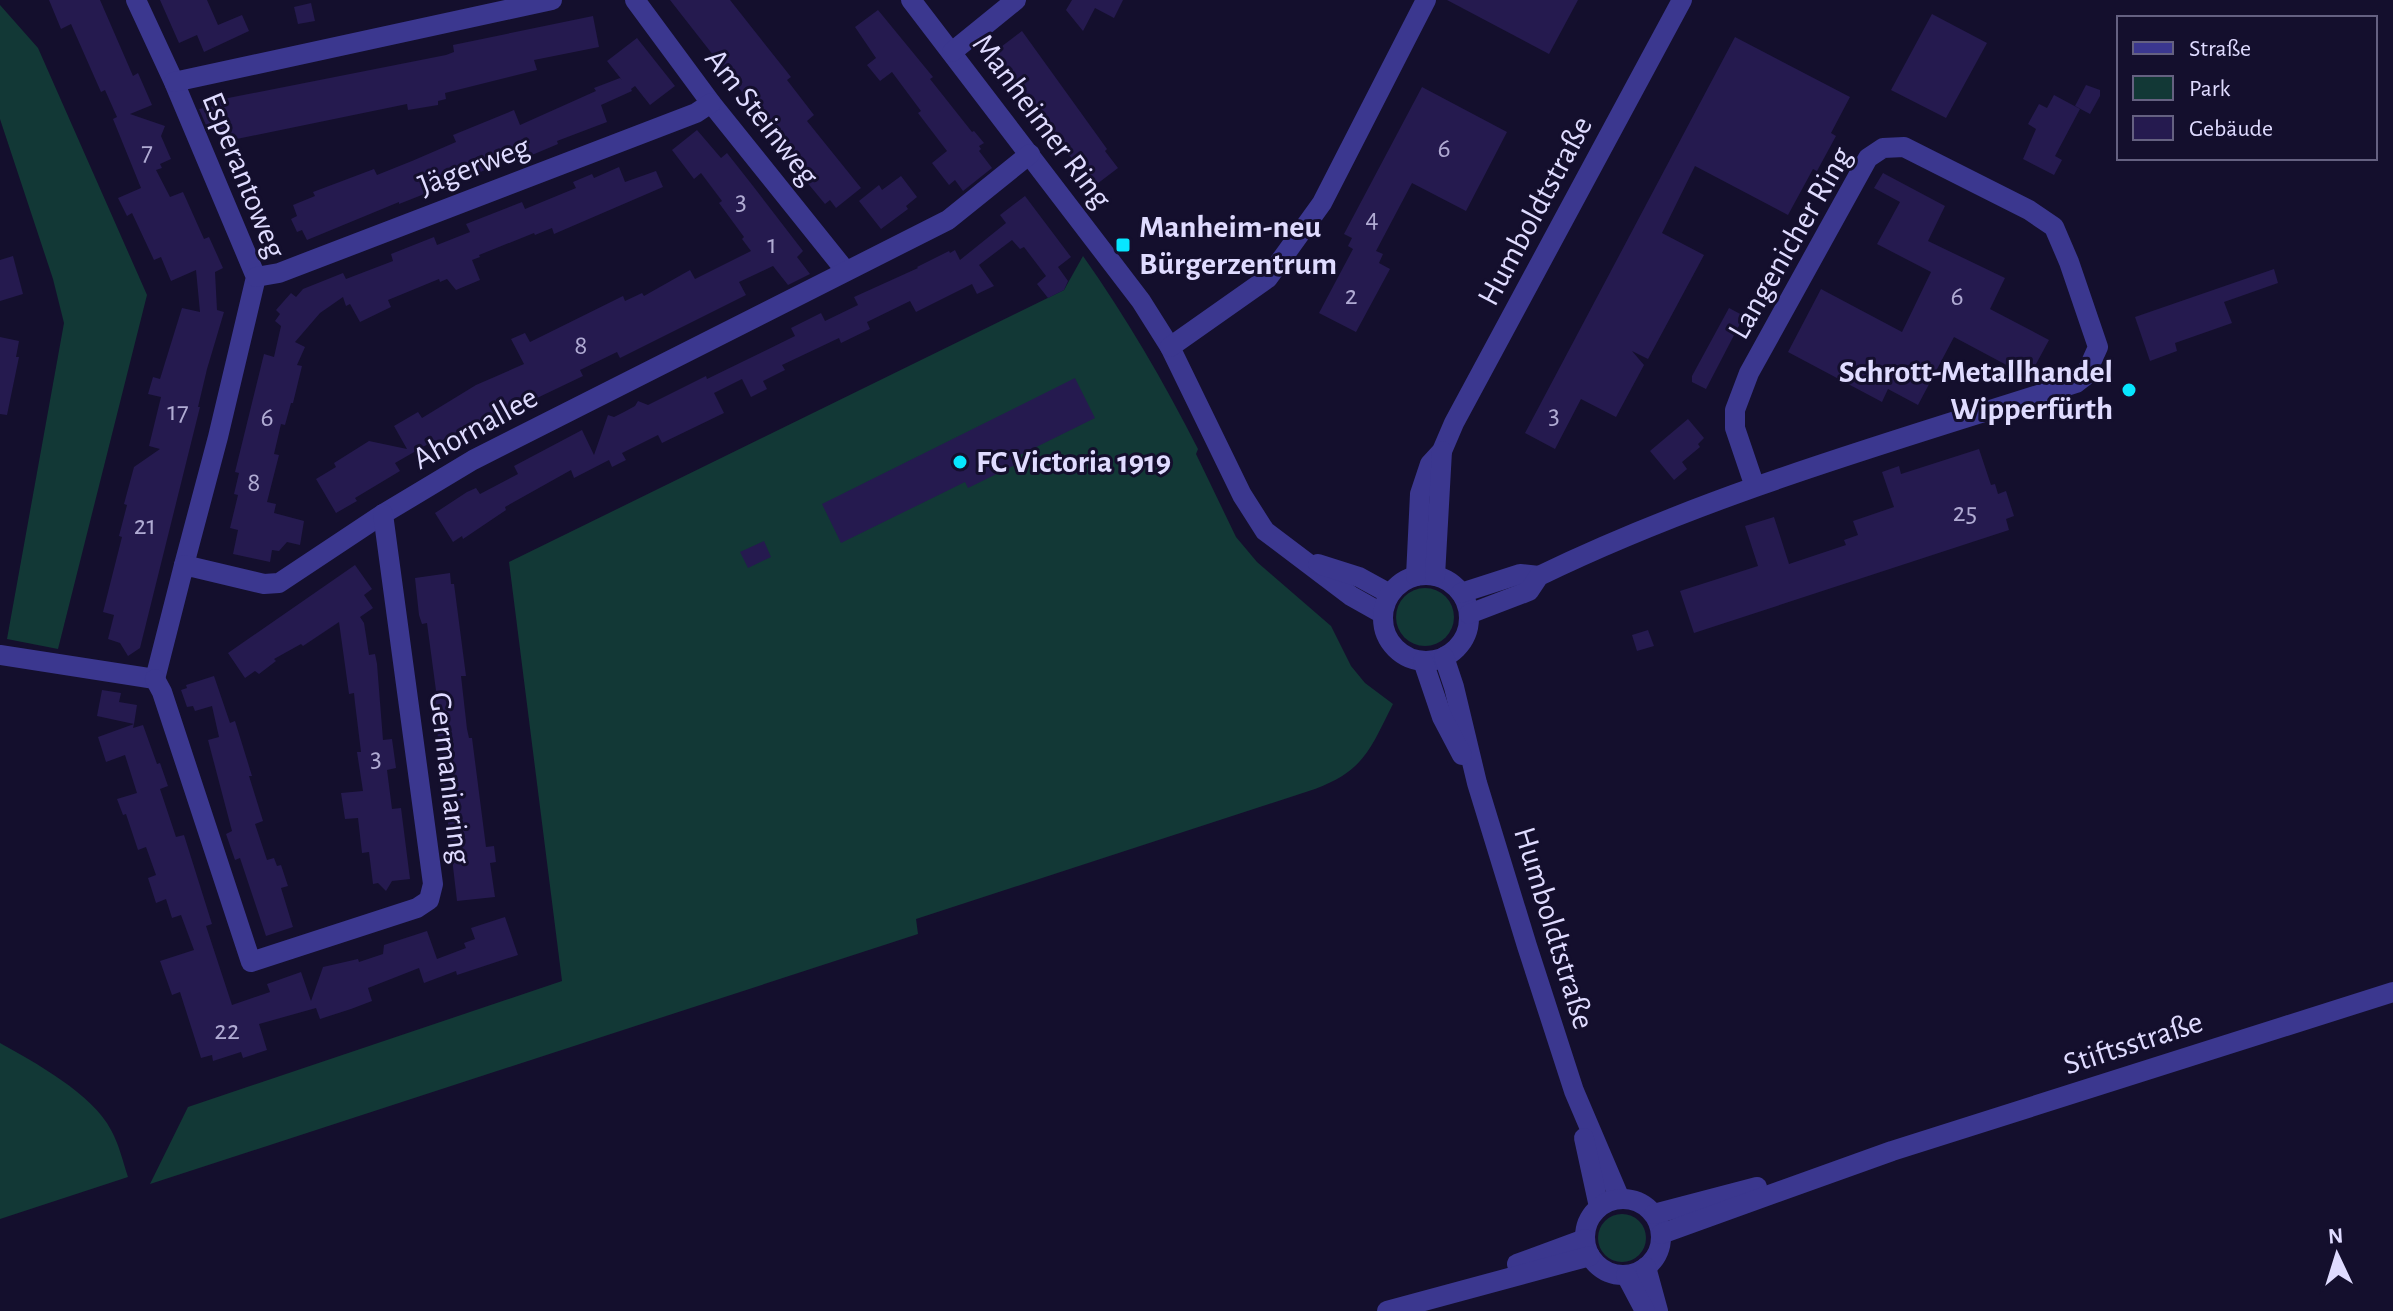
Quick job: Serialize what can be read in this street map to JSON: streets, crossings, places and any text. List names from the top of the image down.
{
  "streets": {
    "street": [
      "Am Steinweg",
      "Manheimer Ring",
      "Jägerweg",
      "Esperantoweg",
      "Humboldtstraße",
      "Langenicher Ring",
      "Ahornallee",
      "Germaniaring",
      "Stiftsstraße"
    ]
  },
  "crossings": [
    ["Am Steinweg", "Jägerweg"],
    ["Am Steinweg", "Ahornallee"],
    ["Manheimer Ring", "Humboldtstraße"],
    ["Manheimer Ring", "Langenicher Ring"],
    ["Manheimer Ring", "Ahornallee"],
    ["Jägerweg", "Esperantoweg"],
    ["Esperantoweg", "Ahornallee"],
    ["Humboldtstraße", "Langenicher Ring"],
    ["Humboldtstraße", "Stiftsstraße"],
    ["Ahornallee", "Germaniaring"]
  ],
  "places": {
    "transit": ["Manheim-neu Bürgerzentrum"],
    "other": ["Schrott-Metallhandel Wipperfürth", "FC Victoria 1919"]
  },
  "house_numbers": [
    "6",
    "7",
    "3",
    "4",
    "1",
    "2",
    "6",
    "8",
    "17",
    "3",
    "6",
    "8",
    "25",
    "21",
    "3",
    "22"
  ],
  "legend": ["Straße", "Park", "Gebäude"],
  "north": "top"
}
